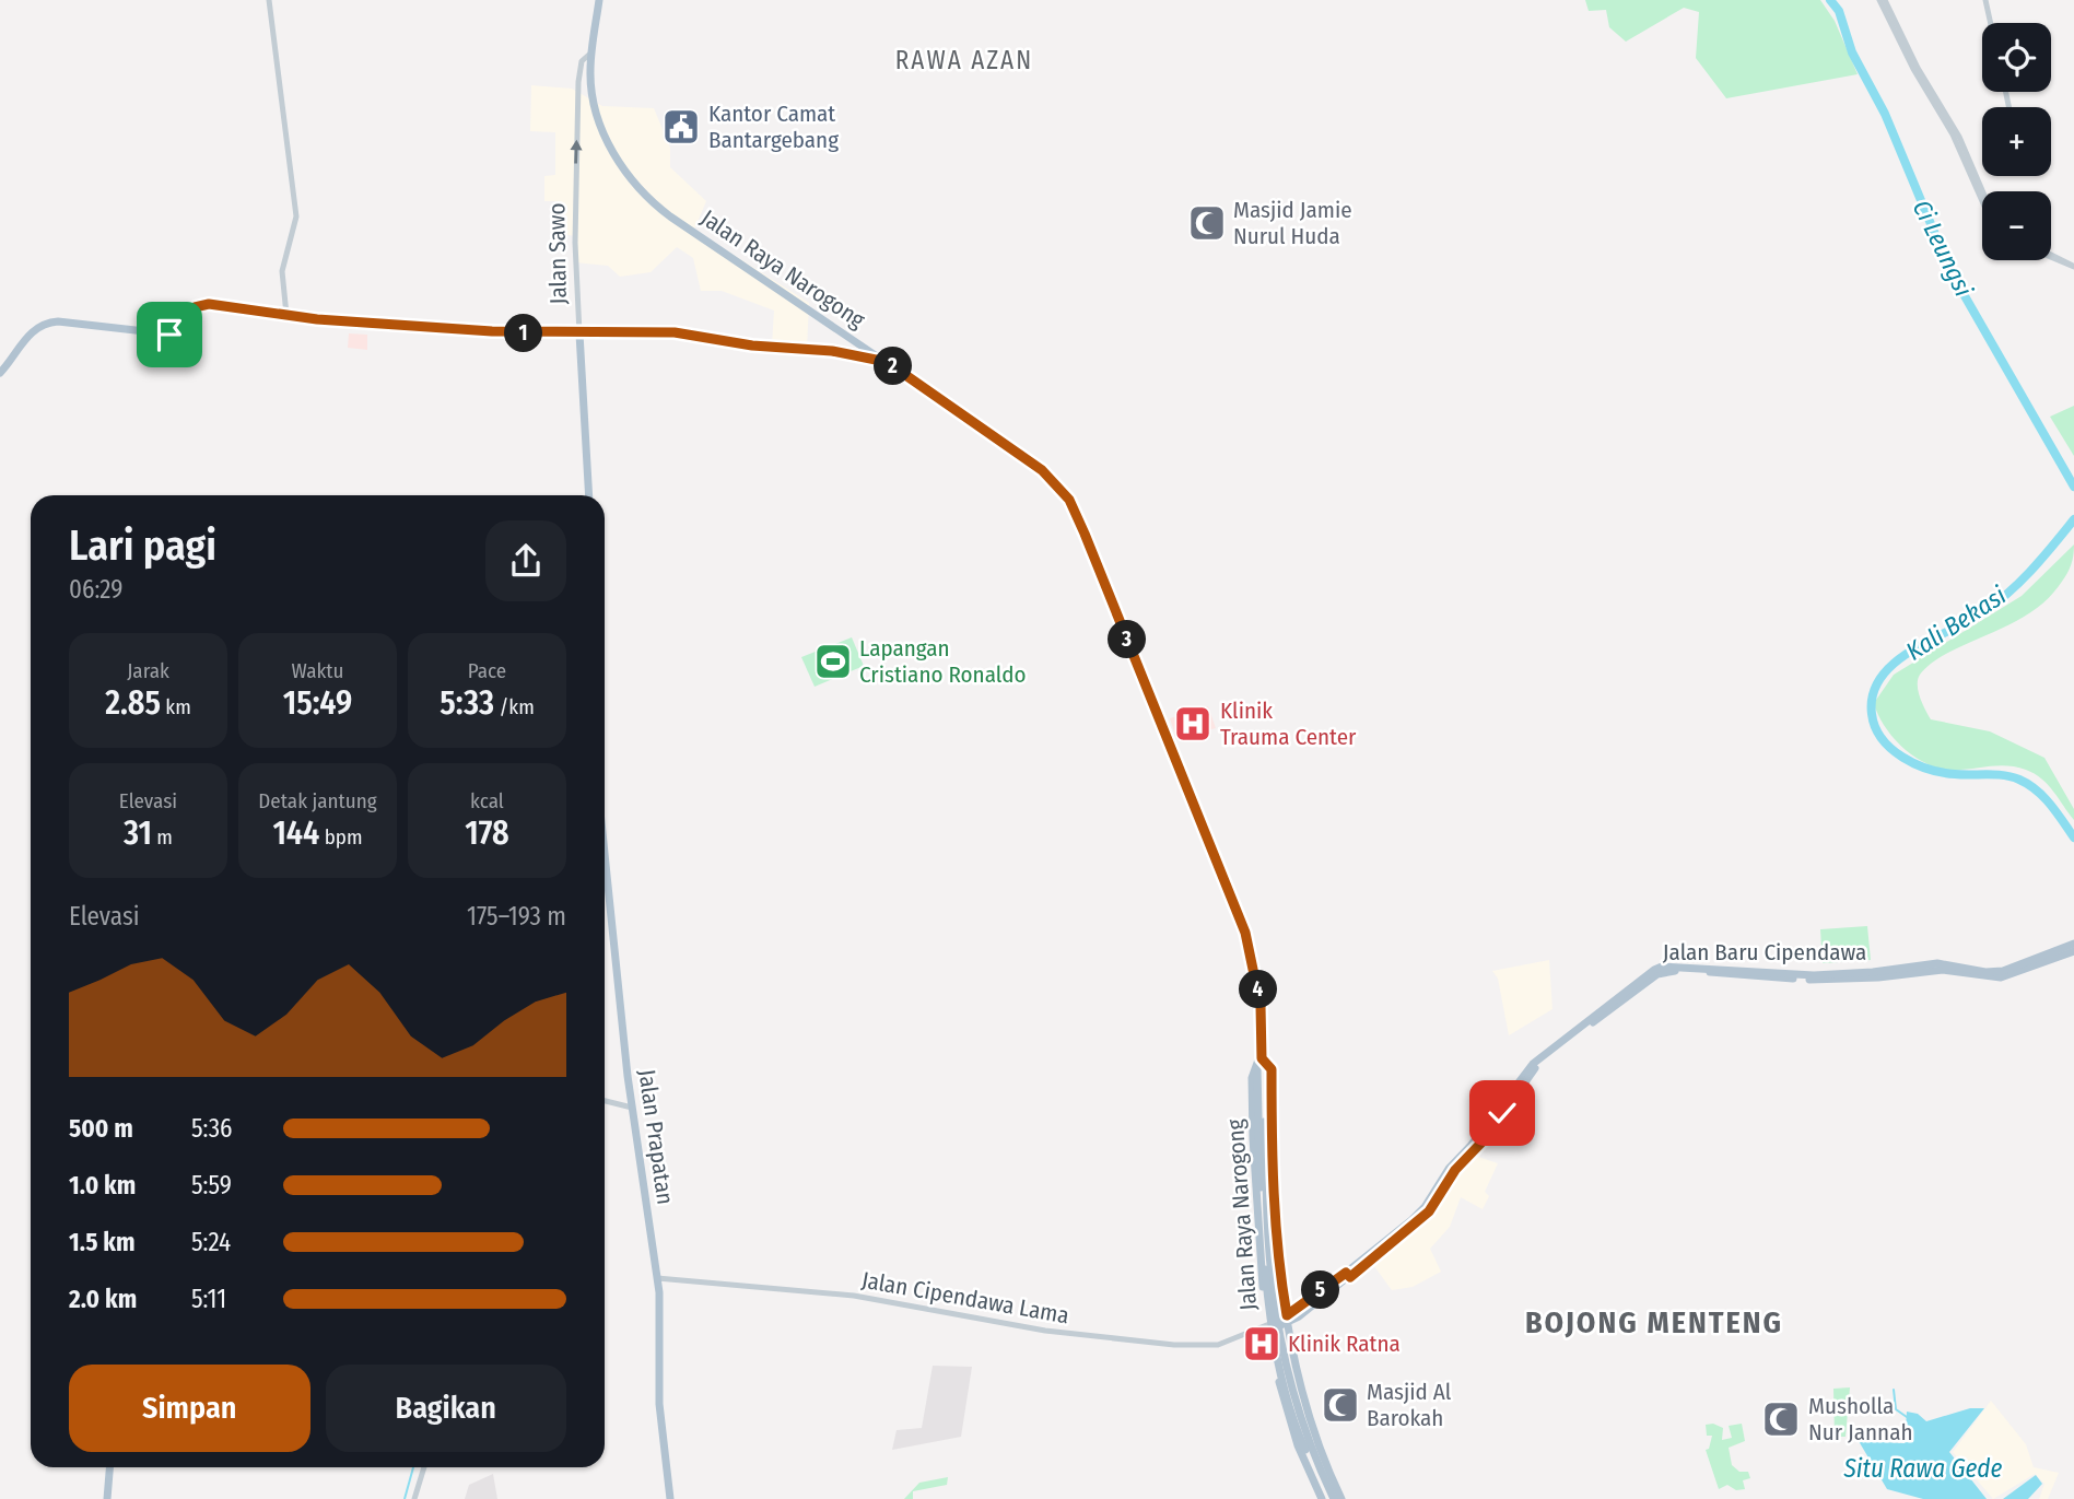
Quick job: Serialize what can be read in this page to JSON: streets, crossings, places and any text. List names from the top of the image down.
{
  "streets": {
    "main road": [
      "Jalan Sawo",
      "Jalan Raya Narogong",
      "Jalan Baru Cipendawa",
      "Jalan Prapatan"
    ],
    "street": ["Jalan Cipendawa Lama"]
  },
  "crossings": [
    ["Jalan Sawo", "Jalan Raya Narogong"],
    ["Jalan Raya Narogong", "Jalan Baru Cipendawa"],
    ["Jalan Raya Narogong", "Jalan Cipendawa Lama"],
    ["Jalan Baru Cipendawa", "Jalan Cipendawa Lama"],
    ["Jalan Prapatan", "Jalan Cipendawa Lama"]
  ],
  "one_way": ["Jalan Sawo"],
  "districts": ["RAWA AZAN", "BOJONG MENTENG"],
  "water": ["Ci Leungsi", "Kali Bekasi", "Situ Rawa Gede"],
  "places": {
    "public building": ["Kantor Camat Bantargebang"],
    "mosque": ["Masjid Jamie Nurul Huda", "Masjid Al Barokah", "Musholla Nur Jannah"],
    "sports": ["Lapangan Cristiano Ronaldo"],
    "hospital": ["Klinik Trauma Center", "Klinik Ratna"]
  },
  "page": {
    "map_buttons": ["+", "−"],
    "pins": [
      "1",
      "2",
      "3",
      "4",
      "5"
    ],
    "heading": ["Lari pagi", "06:29"],
    "stats": [
      ["Jarak", "2.85 km"],
      ["Waktu", "15:49"],
      ["Pace", "5:33 /km"],
      ["Elevasi", "31 m"],
      ["Detak jantung", "144 bpm"],
      ["kcal", "178"]
    ],
    "chart": ["Elevasi", "175–193 m"],
    "list": [
      {
        "name": "500 m",
        "note": "5:36"
      },
      {
        "name": "1.0 km",
        "note": "5:59"
      },
      {
        "name": "1.5 km",
        "note": "5:24"
      },
      {
        "name": "2.0 km",
        "note": "5:11"
      }
    ],
    "buttons": ["Simpan", "Bagikan"]
  }
}
